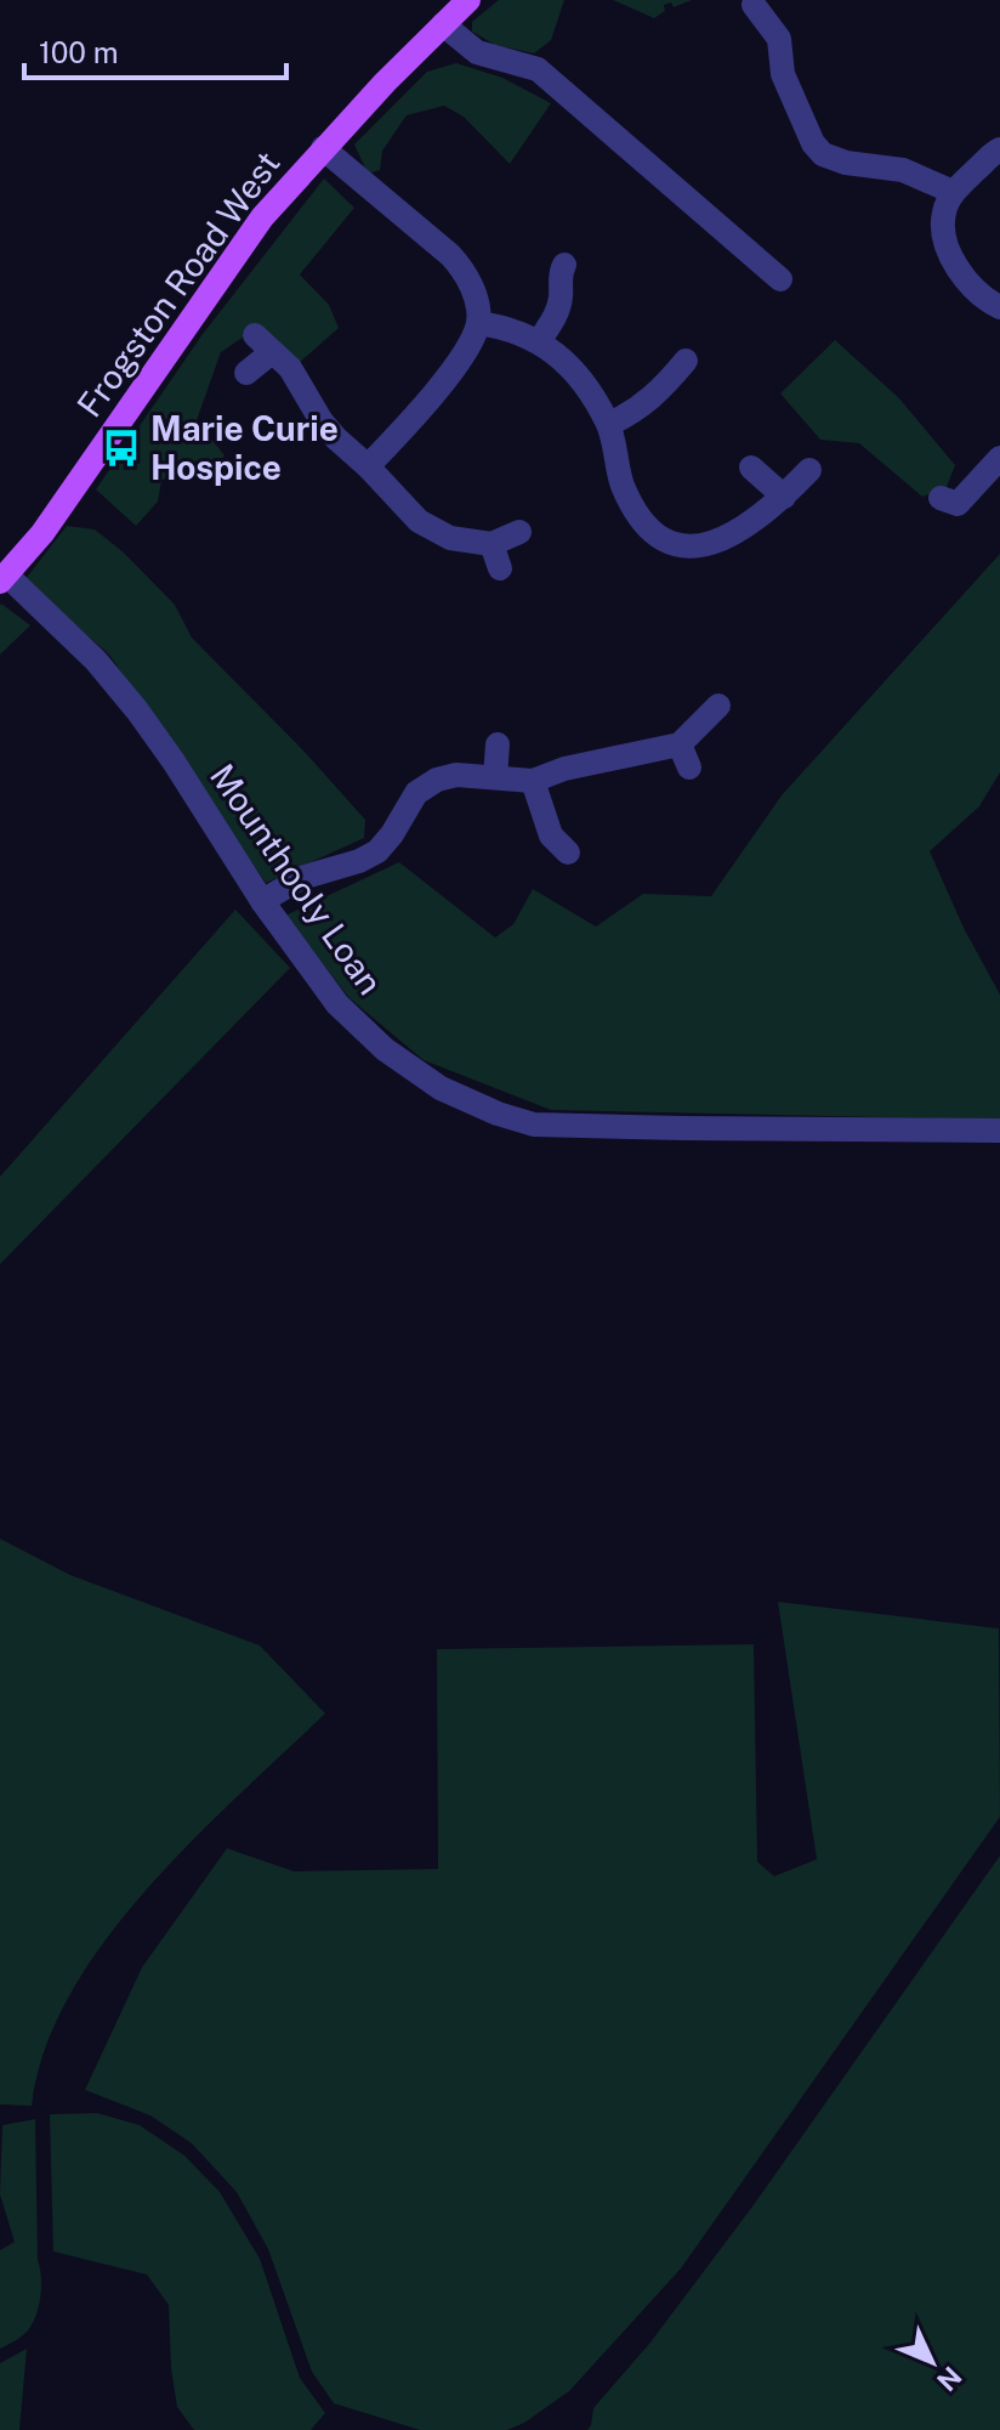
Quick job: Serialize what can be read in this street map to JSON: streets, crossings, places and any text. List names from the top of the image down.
{
  "streets": {
    "main road": ["Frogston Road West"],
    "street": ["Mounthooly Loan"]
  },
  "crossings": [
    ["Frogston Road West", "Mounthooly Loan"]
  ],
  "places": {
    "bus stop": ["Marie Curie Hospice"]
  },
  "scale_bar": "100 m",
  "north": "bottom right"
}
